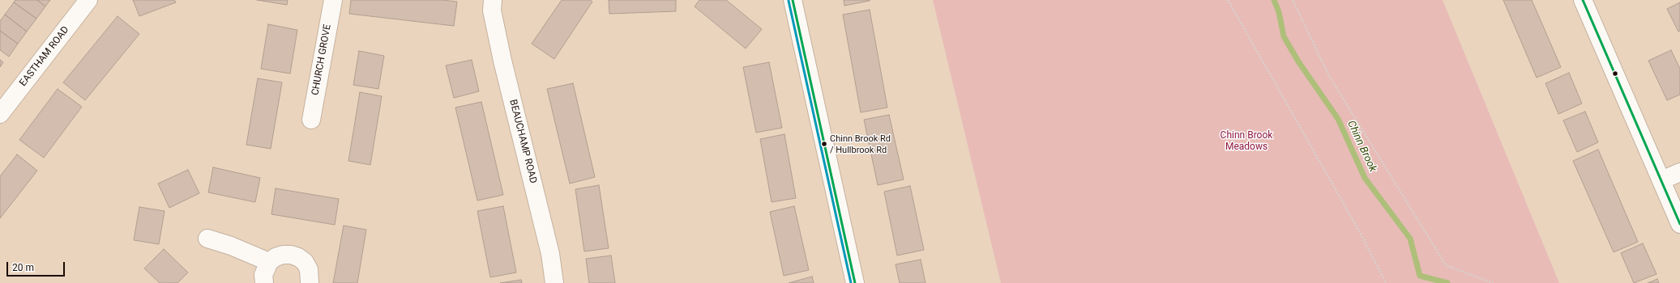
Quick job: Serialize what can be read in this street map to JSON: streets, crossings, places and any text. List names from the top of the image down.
{
  "streets": {
    "street": ["EASTHAM ROAD", "CHURCH GROVE", "BEAUCHAMP ROAD"]
  },
  "water": ["Chinn Brook"],
  "parks": ["Chinn Brook Meadows"],
  "places": ["Chinn Brook Rd / Hullbrook Rd"],
  "scale_bar": "20 m"
}
